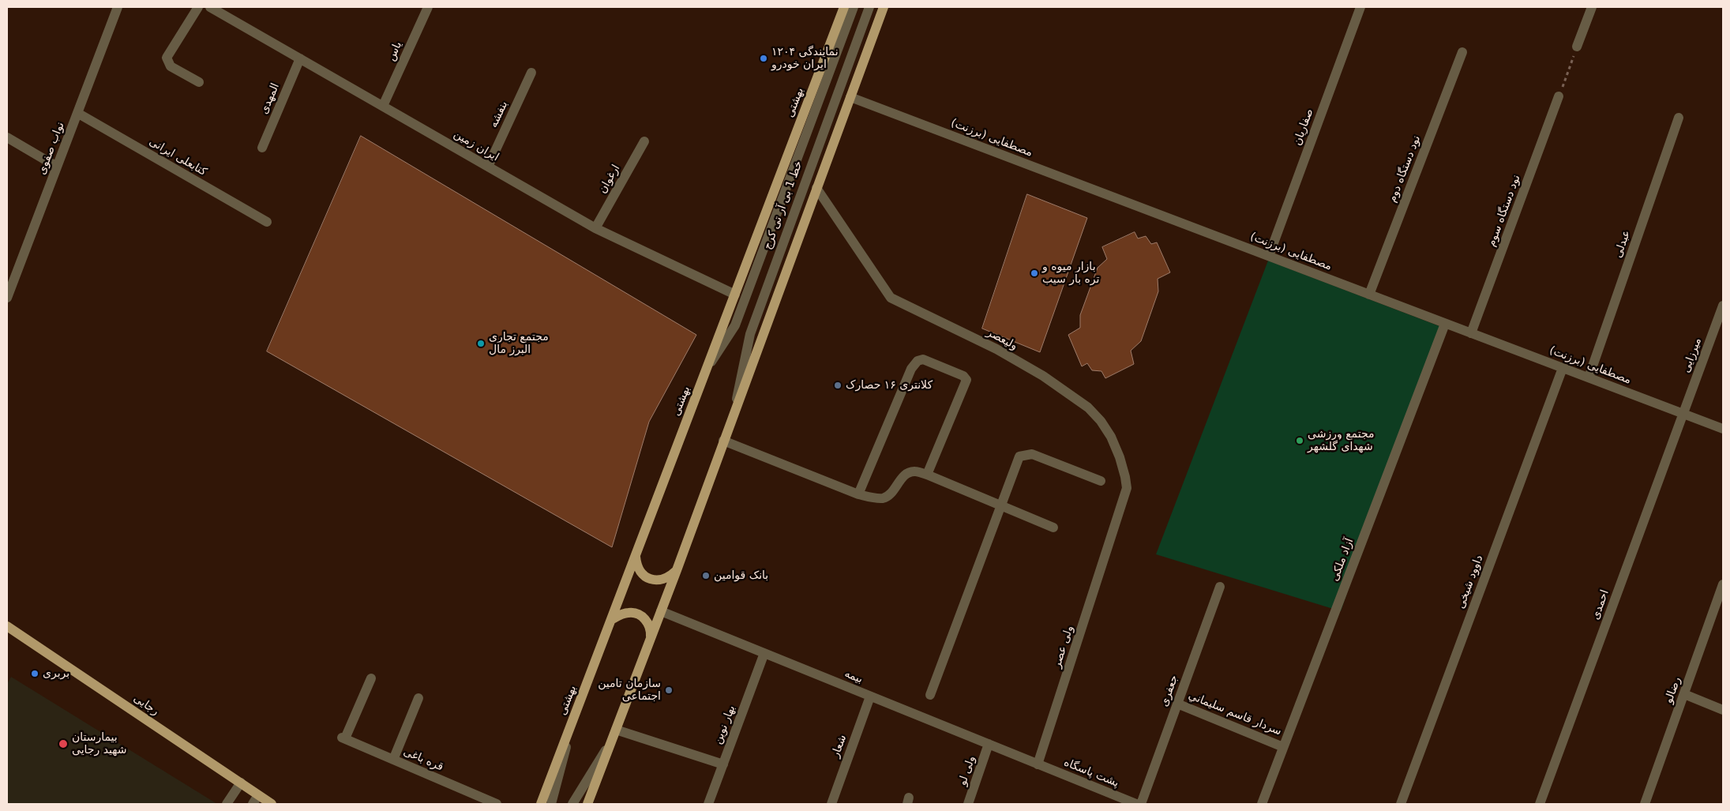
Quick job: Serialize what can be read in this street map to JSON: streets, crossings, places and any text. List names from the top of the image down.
{
  "streets": {
    "main road": ["بهشتی", "رجایی"],
    "street": [
      "یاس",
      "المهدی",
      "بنفشه",
      "صفاریان",
      "مصطفایی (برزنت)",
      "ایران زمین",
      "نواب صفوی",
      "کتابعلی ایرانی",
      "نود دستگاه دوم",
      "ارغوان",
      "خط 1 بی آر تی کرج",
      "نود دستگاه سوم",
      "عبدلی",
      "ولیعصر",
      "میرزایی",
      "آزاد ملکی",
      "داوود شیخی",
      "احمدی",
      "ولی عصر",
      "بیمه",
      "رضالو",
      "جعفری",
      "سردار قاسم سليماني",
      "بهار نوین",
      "شعار",
      "قره باغی",
      "ولی لو",
      "پشت پاسگاه"
    ]
  },
  "crossings": [
    ["یاس", "ایران زمین"],
    ["المهدی", "ایران زمین"],
    ["بهشتی", "ایران زمین"],
    ["بهشتی", "خط 1 بی آر تی کرج"],
    ["بنفشه", "ایران زمین"],
    ["صفاریان", "مصطفایی (برزنت)"],
    ["مصطفایی (برزنت)", "نود دستگاه دوم"],
    ["مصطفایی (برزنت)", "نود دستگاه سوم"],
    ["مصطفایی (برزنت)", "عبدلی"],
    ["مصطفایی (برزنت)", "میرزایی"],
    ["مصطفایی (برزنت)", "آزاد ملکی"],
    ["مصطفایی (برزنت)", "داوود شیخی"],
    ["مصطفایی (برزنت)", "احمدی"],
    ["ایران زمین", "ارغوان"],
    ["نواب صفوی", "کتابعلی ایرانی"],
    ["ولیعصر", "ولی عصر"],
    ["میرزایی", "احمدی"],
    ["آزاد ملکی", "سردار قاسم سليماني"],
    ["ولی عصر", "بیمه"],
    ["ولی عصر", "پشت پاسگاه"],
    ["بیمه", "بهار نوین"],
    ["بیمه", "شعار"],
    ["بیمه", "ولی لو"],
    ["بیمه", "پشت پاسگاه"],
    ["جعفری", "سردار قاسم سليماني"]
  ],
  "places": [
    "۱۲۰۴ نمایندگی ایران خودرو",
    "بازار میوه و تره بار سیب",
    "مجتمع تجاری البرز مال",
    "کلانتری ۱۶ حصارک",
    "مجتمع ورزشی شهدای گلشهر",
    "بانک قوامین",
    "بربری",
    "سازمان تامین اجتماعی",
    "بیمارستان شهید رجایی"
  ]
}
